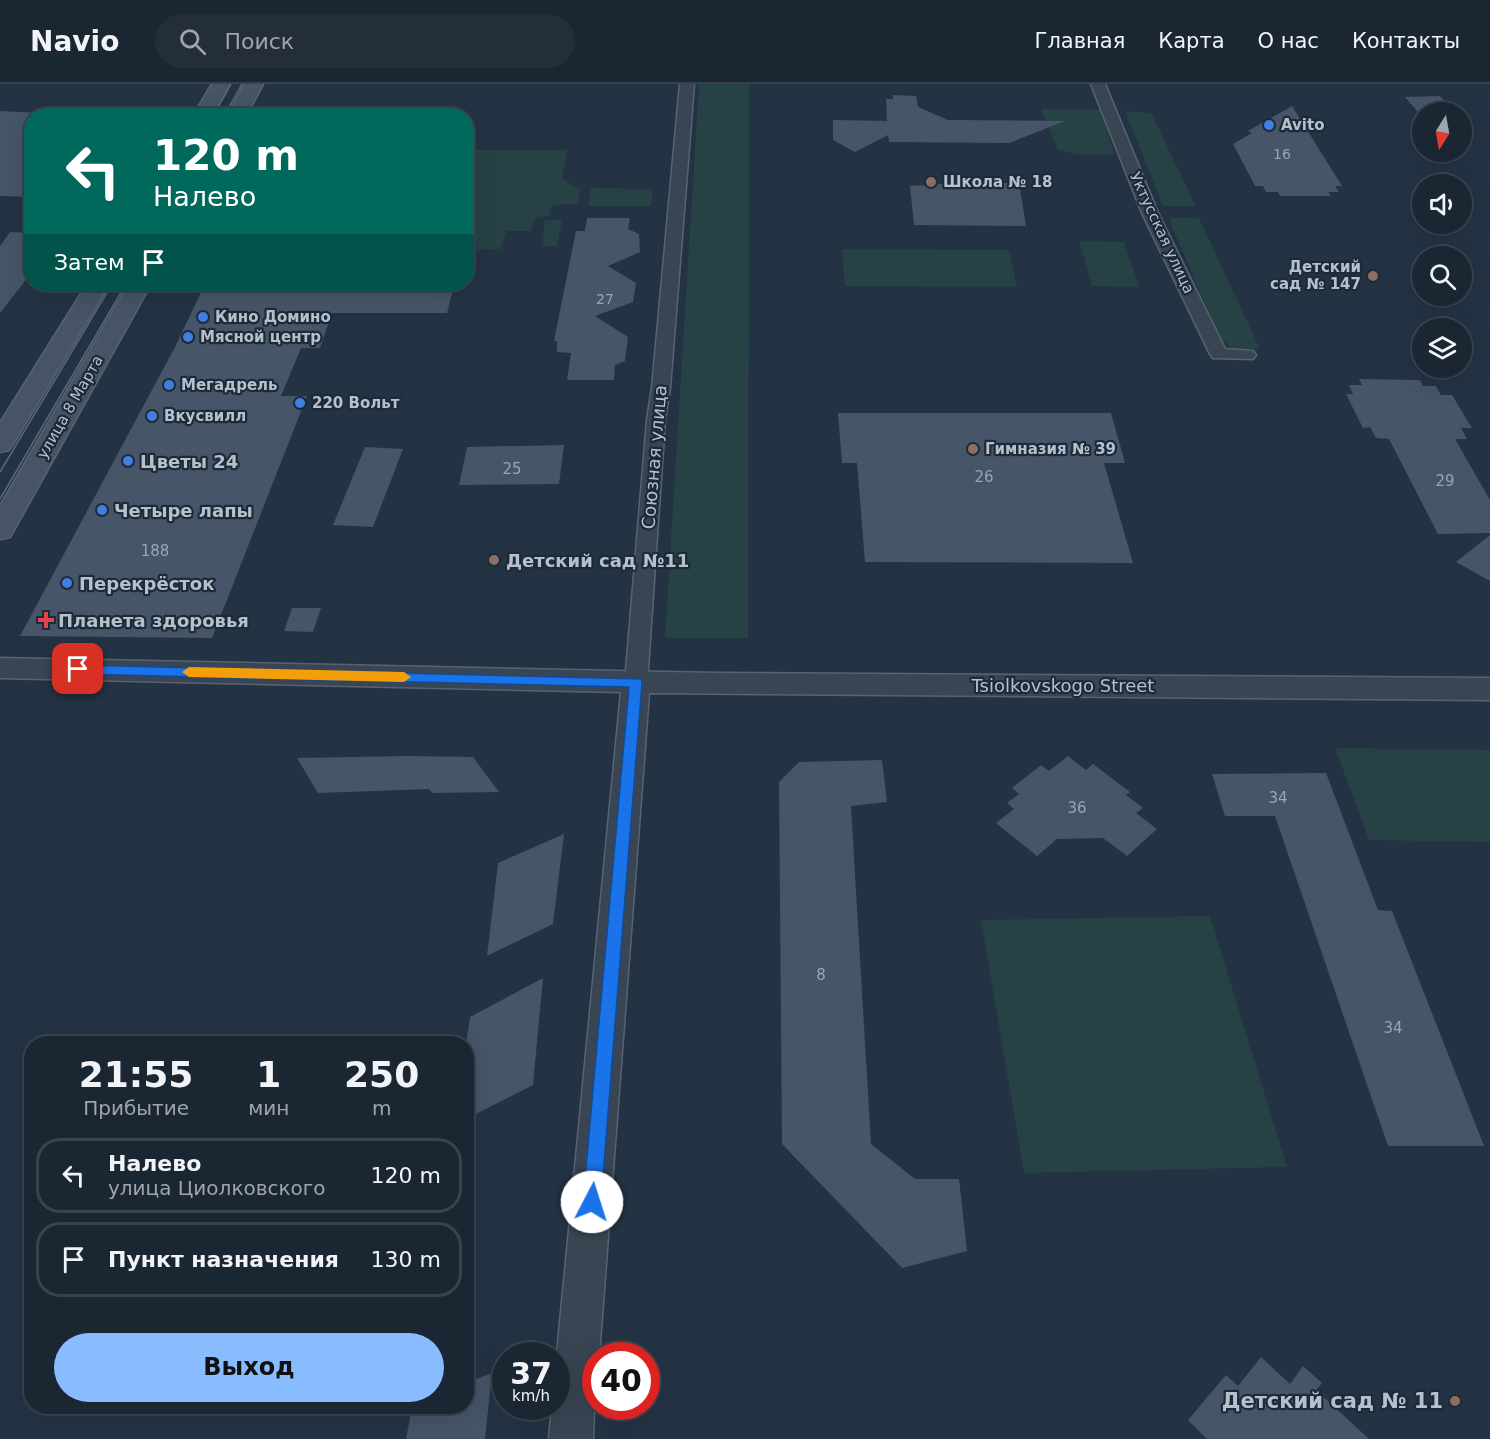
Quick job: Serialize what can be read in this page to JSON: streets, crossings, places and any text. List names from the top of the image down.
{
  "streets": {
    "main road": ["улица 8 Марта"],
    "street": ["Уктусская улица", "Союзная улица", "Tsiolkovskogo Street"]
  },
  "crossings": [
    ["Союзная улица", "Tsiolkovskogo Street"]
  ],
  "places": {
    "other": [
      "Avito",
      "Школа № 18",
      "Детский сад № 147",
      "Кино Домино",
      "Мясной центр",
      "Мегадрель",
      "220 Вольт",
      "Вкусвилл",
      "Гимназия № 39",
      "Цветы 24",
      "Четыре лапы",
      "Детский сад №11",
      "Перекрёсток",
      "Детский сад № 11"
    ],
    "health": ["Планета здоровья"]
  },
  "house_numbers": [
    "16",
    "27",
    "25",
    "26",
    "29",
    "188",
    "34",
    "36",
    "8",
    "34"
  ],
  "north": "bottom",
  "page": {
    "header": "Navio",
    "search": "Поиск",
    "nav": [
      "Главная",
      "Карта",
      "О нас",
      "Контакты"
    ],
    "turn": ["120 m", "Налево"],
    "then": "Затем",
    "eta": [
      "21:55",
      "Прибытие",
      "1",
      "мин",
      "250",
      "m"
    ],
    "list": [
      {
        "name": "Налево",
        "note": "улица Циолковского",
        "value": "120 m"
      },
      {
        "name": "Пункт назначения",
        "value": "130 m"
      }
    ],
    "buttons": "Выход",
    "speed": "37 km/h",
    "limit": "40"
  }
}
